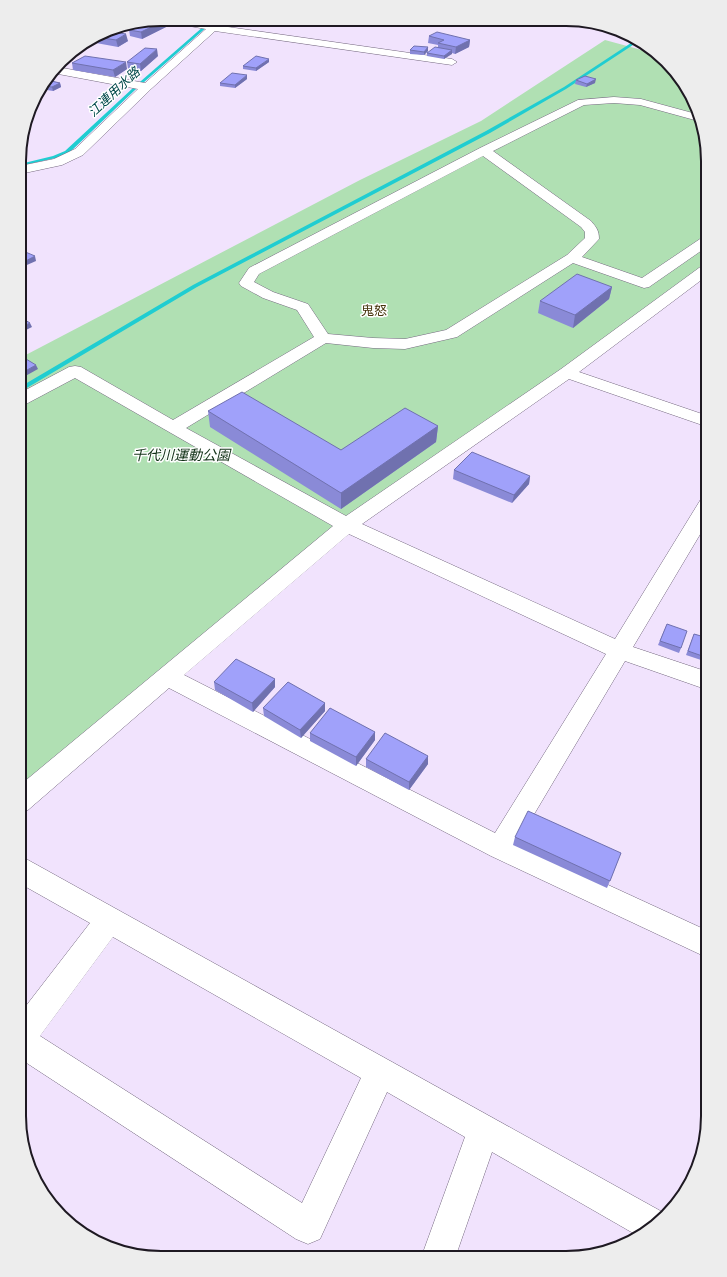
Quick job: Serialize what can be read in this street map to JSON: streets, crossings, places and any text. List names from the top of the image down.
{
  "districts": ["鬼怒"],
  "water": ["江連用水路"],
  "parks": ["千代川運動公園"]
}
